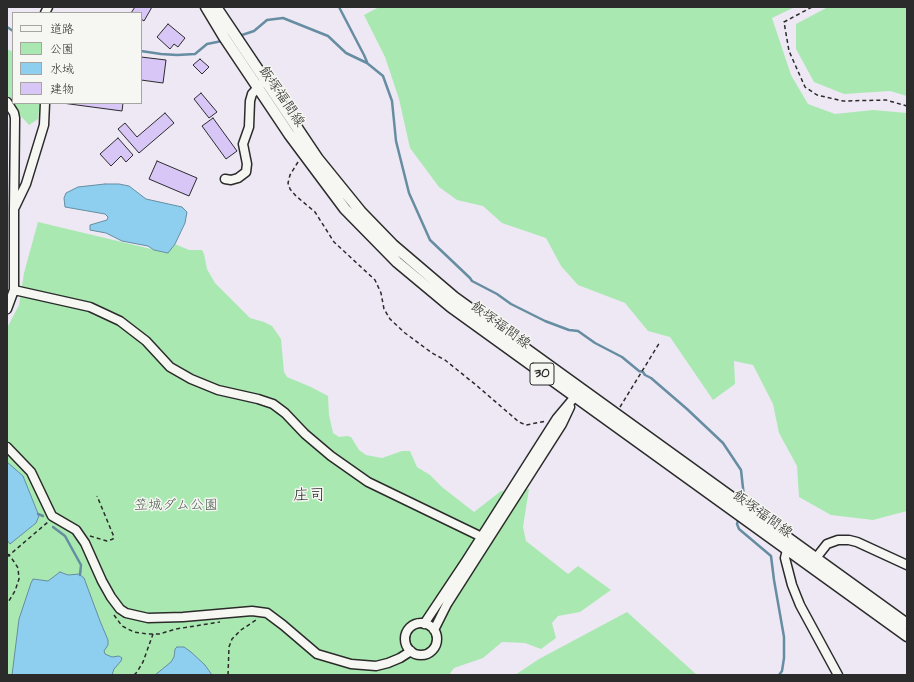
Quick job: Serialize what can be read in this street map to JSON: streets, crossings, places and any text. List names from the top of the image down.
{
  "streets": {
    "main road": ["飯塚福間線", "30"]
  },
  "districts": ["庄司"],
  "parks": ["笠城ダム公園"],
  "legend": [
    "道路",
    "公園",
    "水域",
    "建物"
  ]
}
